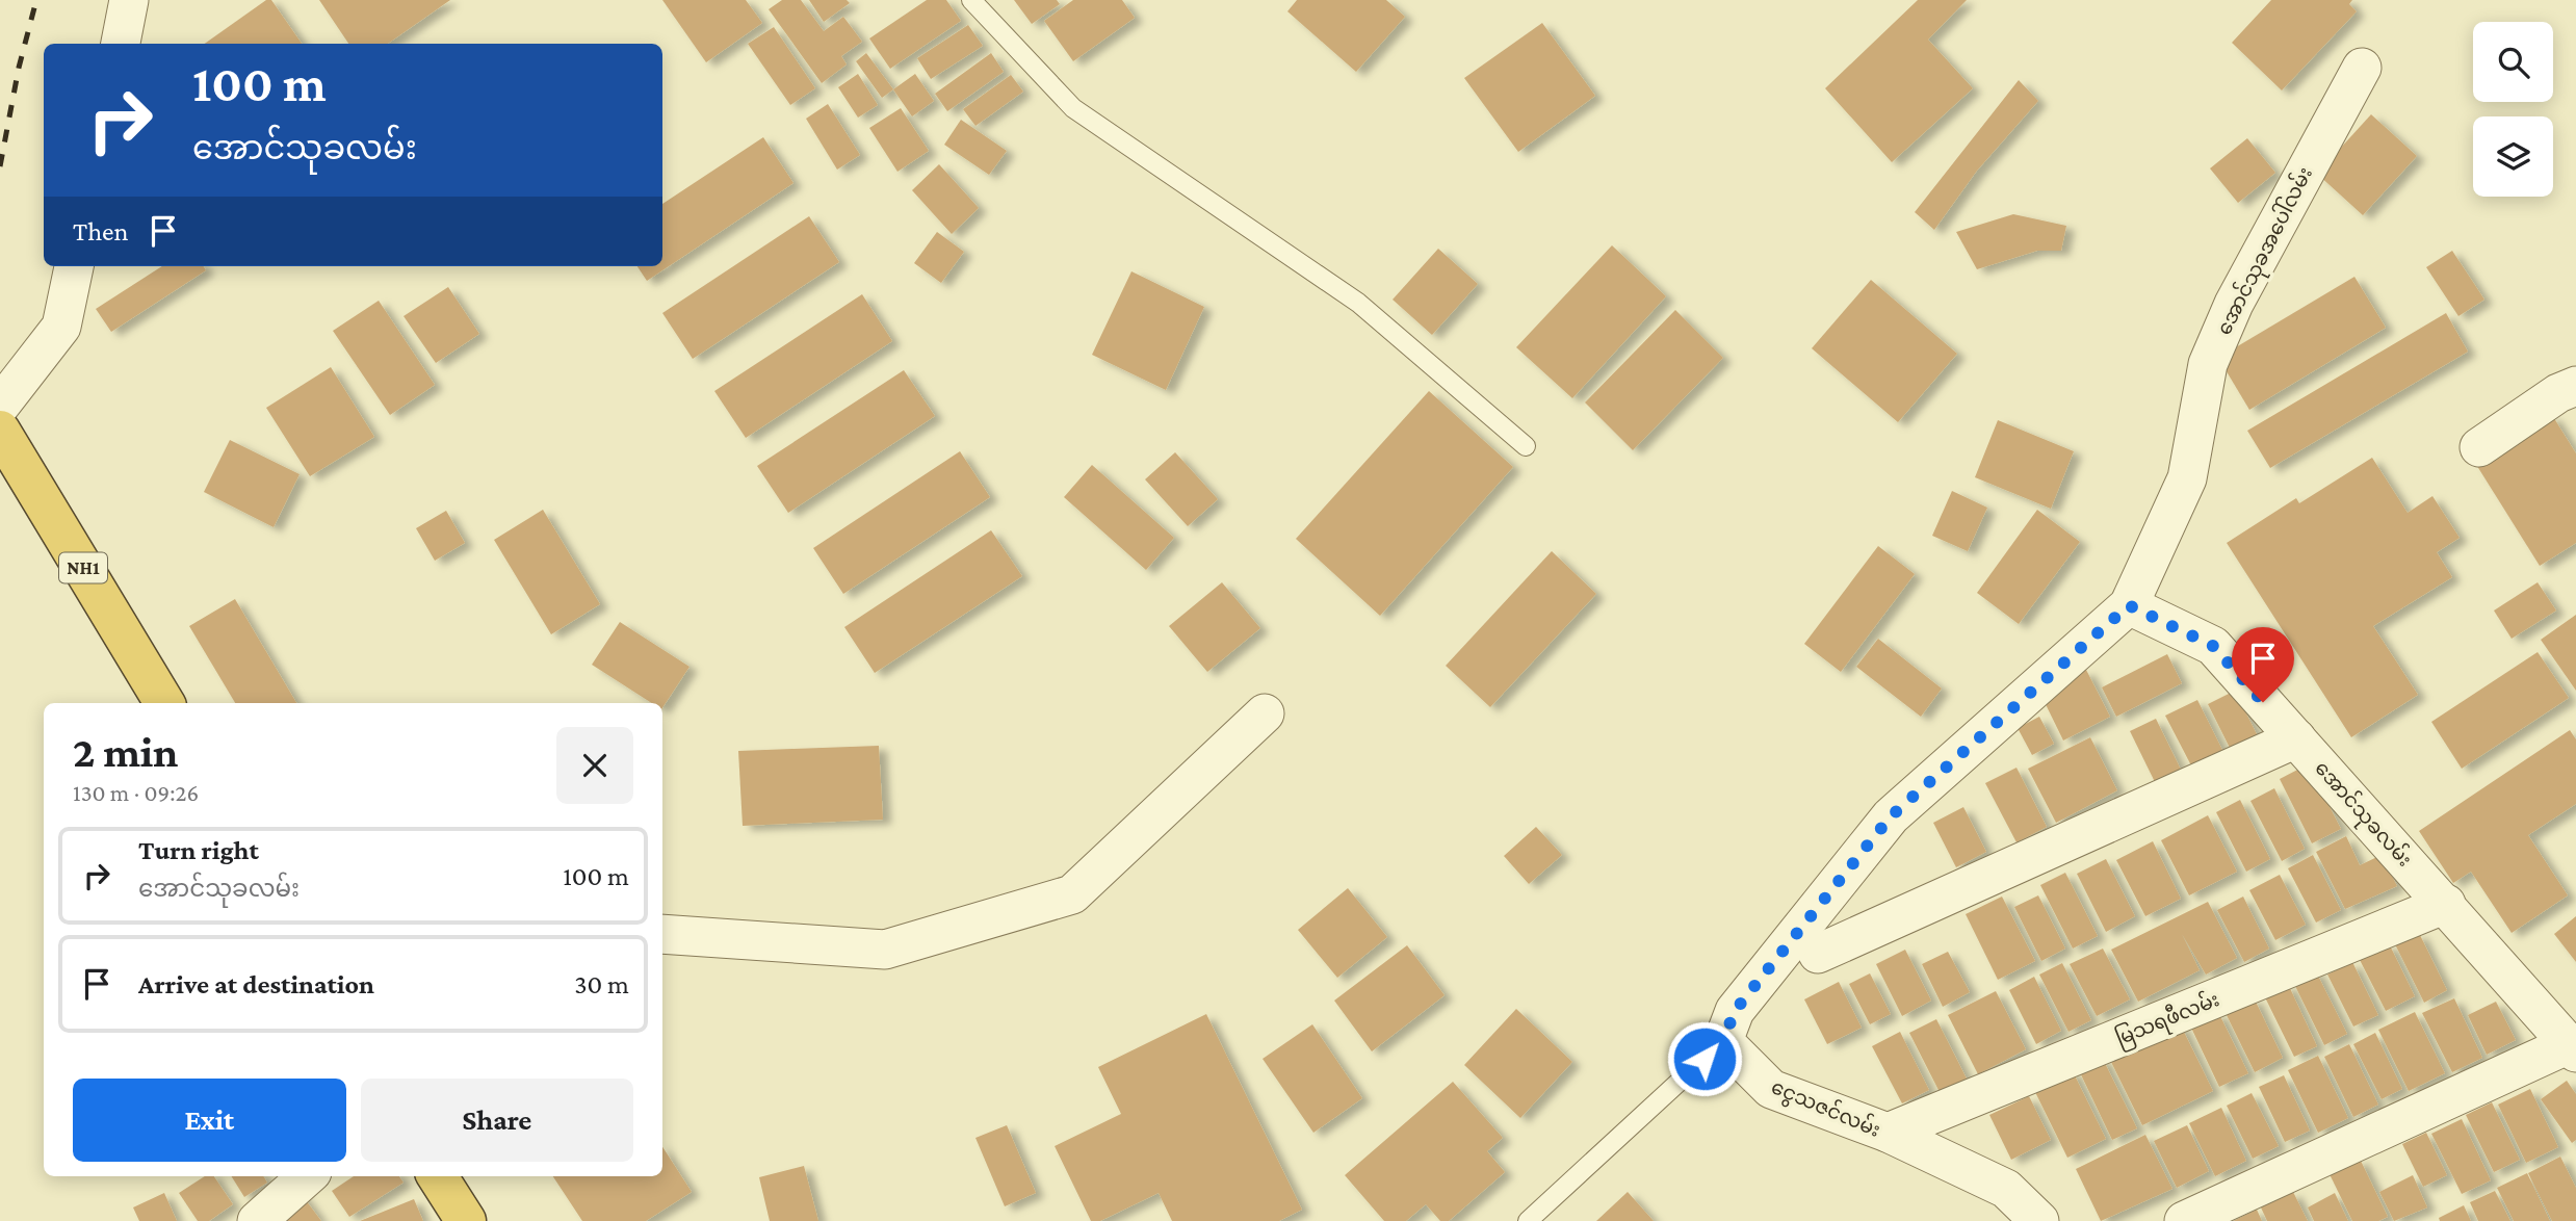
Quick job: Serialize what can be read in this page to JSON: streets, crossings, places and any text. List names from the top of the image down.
{
  "streets": {
    "highway": ["NH1"],
    "street": [
      "အောင်သုခအပေါ်လမ်း",
      "အောင်သုခလမ်း",
      "မြသရဖီလမ်း",
      "ငွေသဇင်လမ်း"
    ]
  },
  "crossings": [
    ["အောင်သုခအပေါ်လမ်း", "အောင်သုခလမ်း"],
    ["အောင်သုခလမ်း", "မြသရဖီလမ်း"],
    ["မြသရဖီလမ်း", "ငွေသဇင်လမ်း"]
  ],
  "page": {
    "turn": ["100 m", "အောင်သုခလမ်း"],
    "then": "Then",
    "heading": ["2 min", "130 m · 09:26"],
    "list": [
      {
        "name": "Turn right",
        "note": "အောင်သုခလမ်း",
        "value": "100 m"
      },
      {
        "name": "Arrive at destination",
        "value": "30 m"
      }
    ],
    "buttons": ["Exit", "Share"]
  }
}
